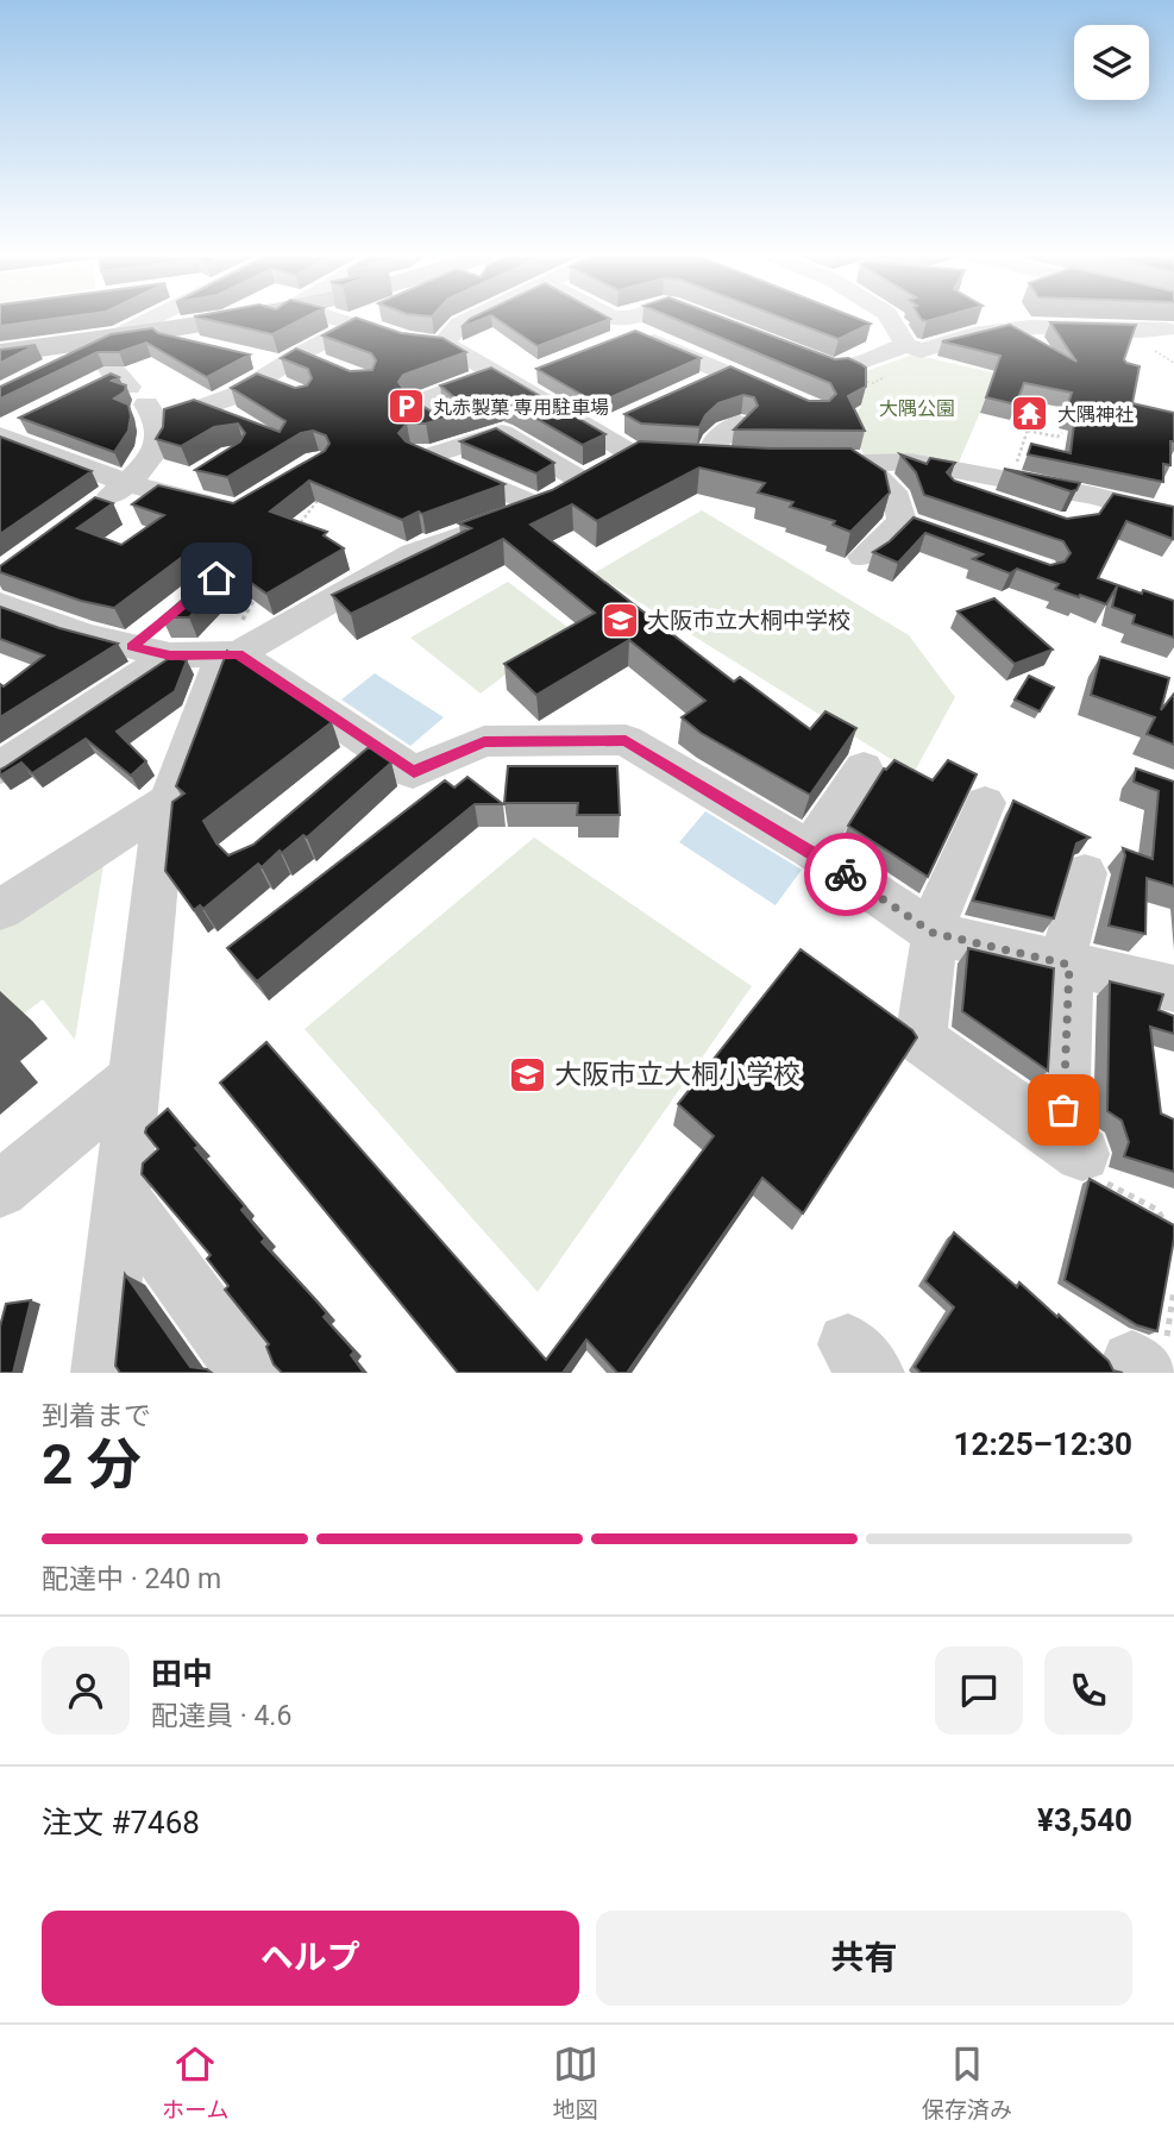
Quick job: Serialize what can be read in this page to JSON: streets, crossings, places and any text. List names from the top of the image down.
{
  "parks": ["大隅公園"],
  "places": {
    "parking": ["丸赤製菓 専用駐車場"],
    "temple": ["大隅神社"],
    "school or university": ["大阪市立大桐中学校", "大阪市立大桐小学校"]
  },
  "page": {
    "heading": ["2 分", "到着まで", "12:25–12:30"],
    "panel": [
      "田中",
      "配達員 · 4.6",
      "注文 #7468",
      "¥3,540"
    ],
    "bar": "配達中 · 240 m",
    "buttons": ["ヘルプ", "共有"],
    "tabs": ["ホーム", "地図", "保存済み"]
  }
}
